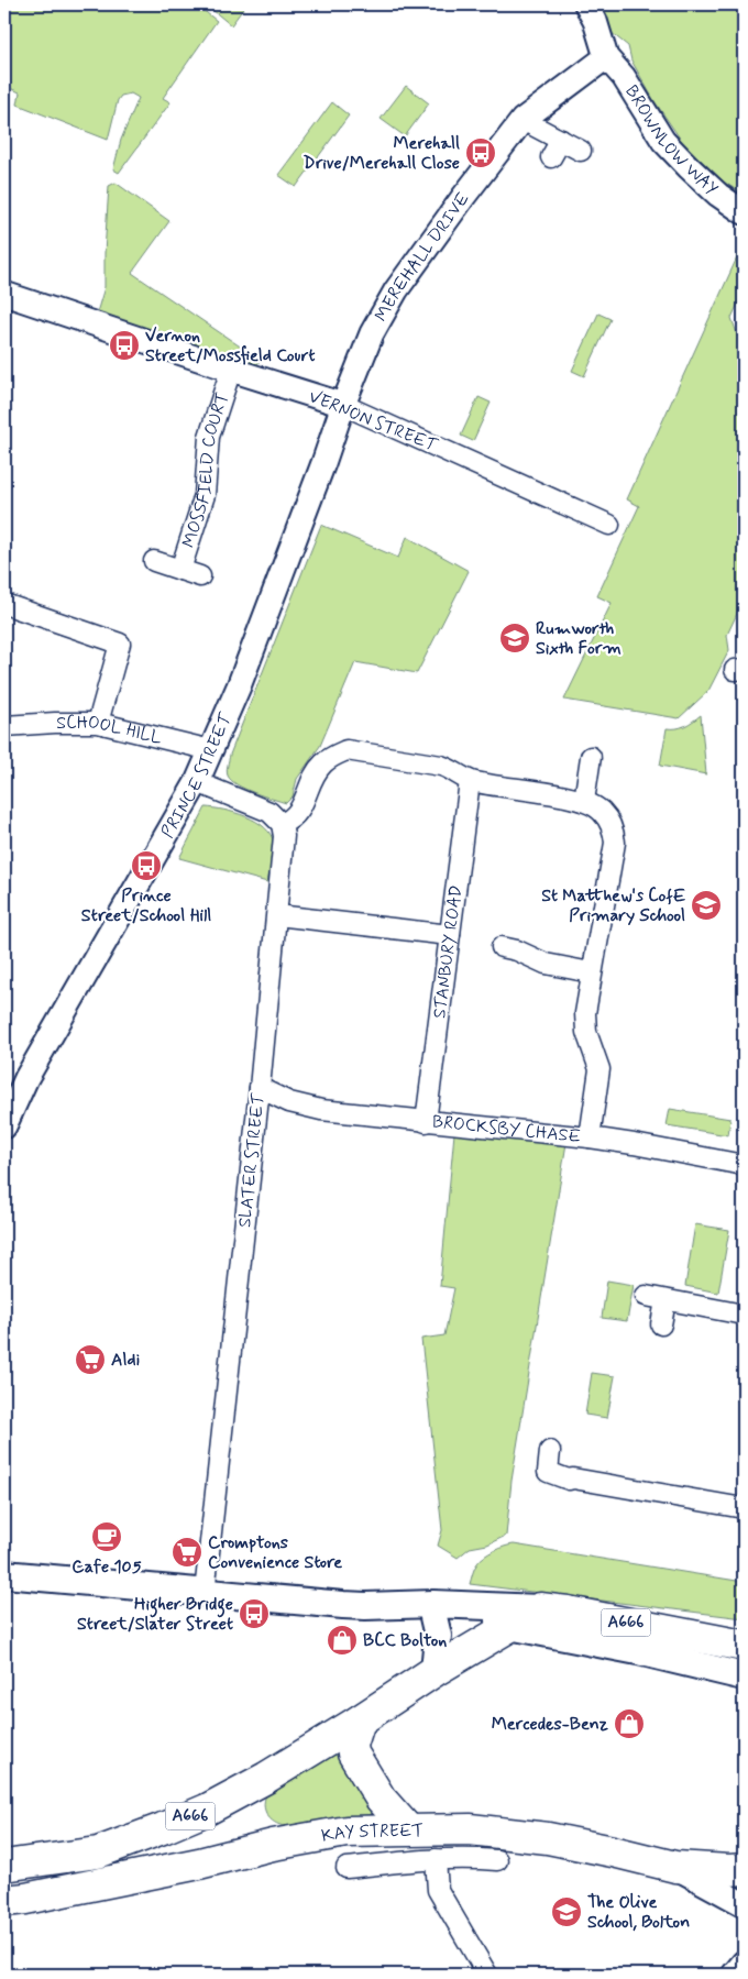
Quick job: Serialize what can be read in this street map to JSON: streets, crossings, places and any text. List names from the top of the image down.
{
  "streets": {
    "highway": ["A666", "KAY STREET"],
    "street": [
      "BROWNLOW WAY",
      "MEREHALL DRIVE",
      "VERNON STREET",
      "MOSSFIELD COURT",
      "SCHOOL HILL",
      "PRINCE STREET",
      "STANBURY ROAD",
      "BROCKSBY CHASE",
      "SLATER STREET"
    ]
  },
  "crossings": [
    ["BROWNLOW WAY", "MEREHALL DRIVE"],
    ["MEREHALL DRIVE", "VERNON STREET"],
    ["MEREHALL DRIVE", "PRINCE STREET"],
    ["VERNON STREET", "MOSSFIELD COURT"],
    ["VERNON STREET", "PRINCE STREET"],
    ["SCHOOL HILL", "PRINCE STREET"],
    ["STANBURY ROAD", "BROCKSBY CHASE"],
    ["BROCKSBY CHASE", "SLATER STREET"]
  ],
  "places": {
    "bus stop": [
      "Merehall Drive/Merehall Close",
      "Vernon Street/Mossfield Court",
      "Prince Street/School Hill",
      "Higher Bridge Street/Slater Street"
    ],
    "school or university": ["Rumworth Sixth Form", "St Matthew's CofE Primary School", "The Olive School, Bolton"],
    "supermarket": ["Aldi", "Cromptons Convenience Store"],
    "cafe": ["Cafe 105"],
    "shop": ["BCC Bolton", "Mercedes-Benz"]
  }
}
